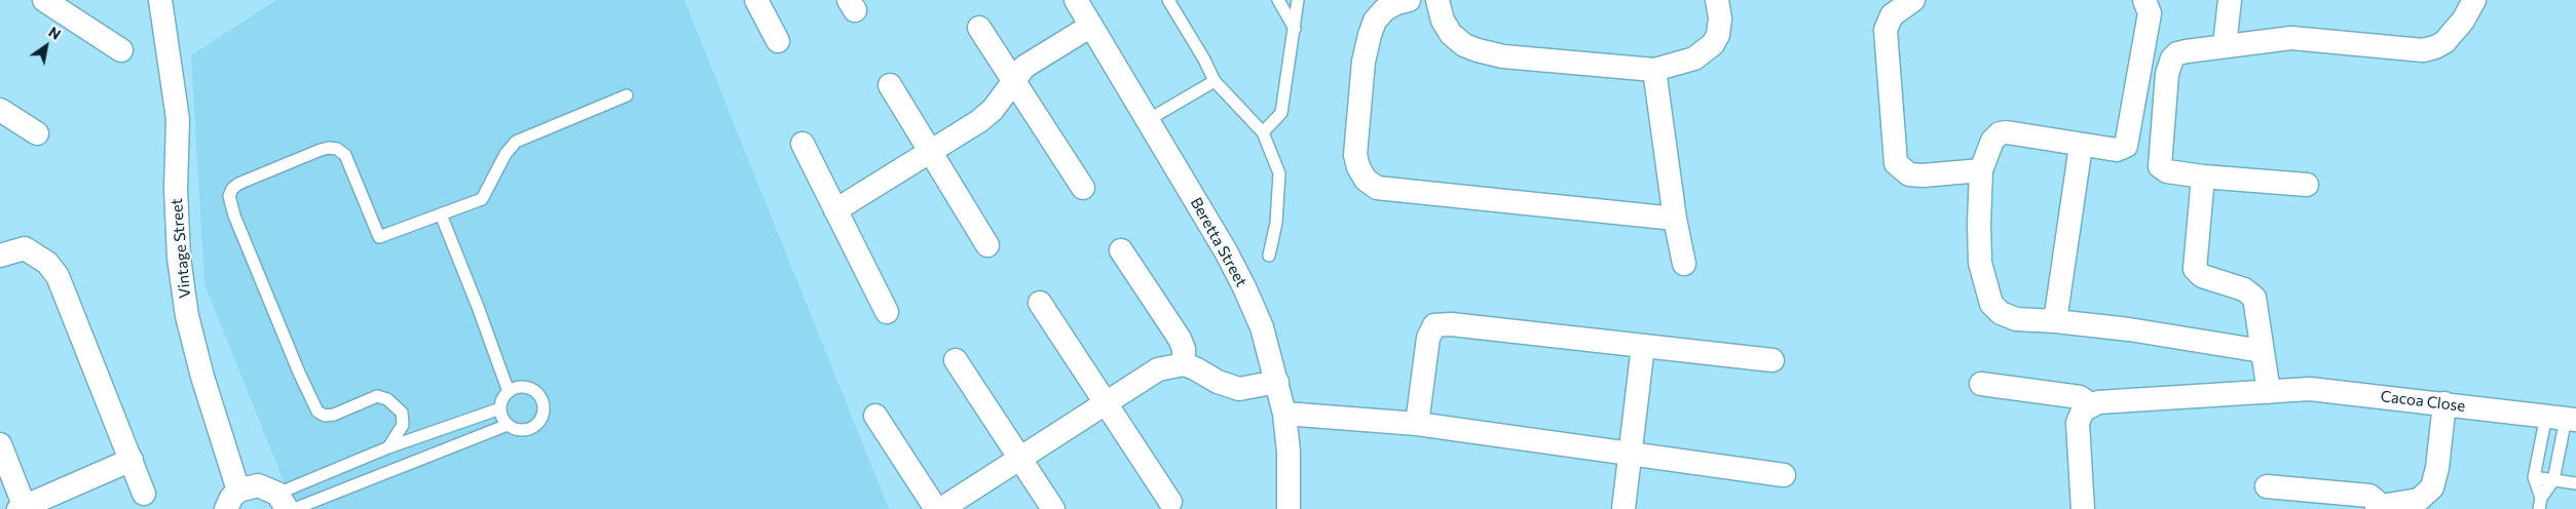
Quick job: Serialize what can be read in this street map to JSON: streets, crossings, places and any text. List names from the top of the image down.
{
  "streets": {
    "street": ["Beretta Street", "Vintage Street", "Cacoa Close"]
  },
  "north": "top right"
}
